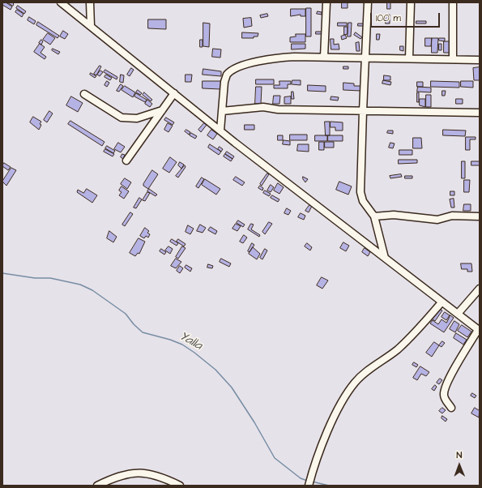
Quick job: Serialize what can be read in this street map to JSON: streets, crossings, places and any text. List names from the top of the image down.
{
  "water": ["Yalla"],
  "scale_bar": "100 m",
  "north": "top"
}
